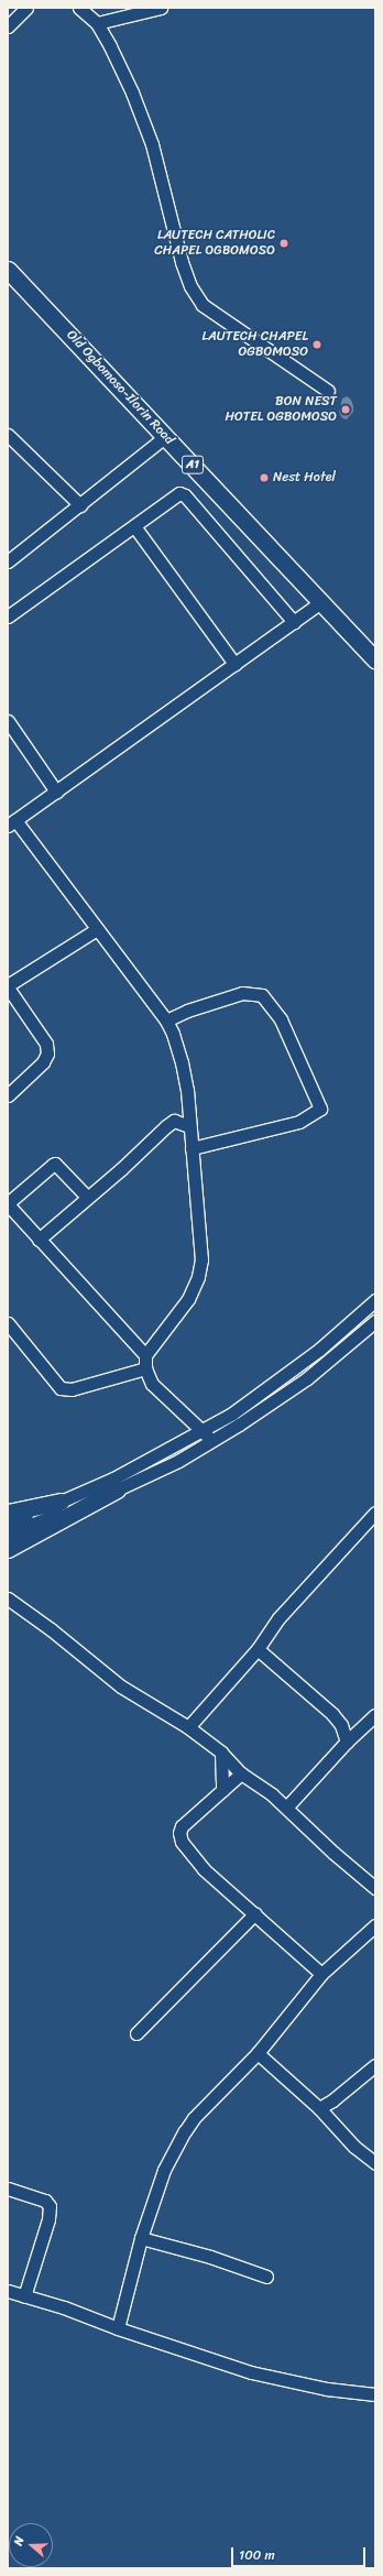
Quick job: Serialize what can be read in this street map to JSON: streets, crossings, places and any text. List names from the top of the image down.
{
  "streets": {
    "highway": ["Old Ogbomoso-Ilorin Road", "A1"]
  },
  "places": [
    "LAUTECH CATHOLIC CHAPEL OGBOMOSO",
    "LAUTECH CHAPEL OGBOMOSO",
    "BON NEST HOTEL OGBOMOSO",
    "Nest Hotel"
  ],
  "scale_bar": "100 m",
  "north": "left"
}
